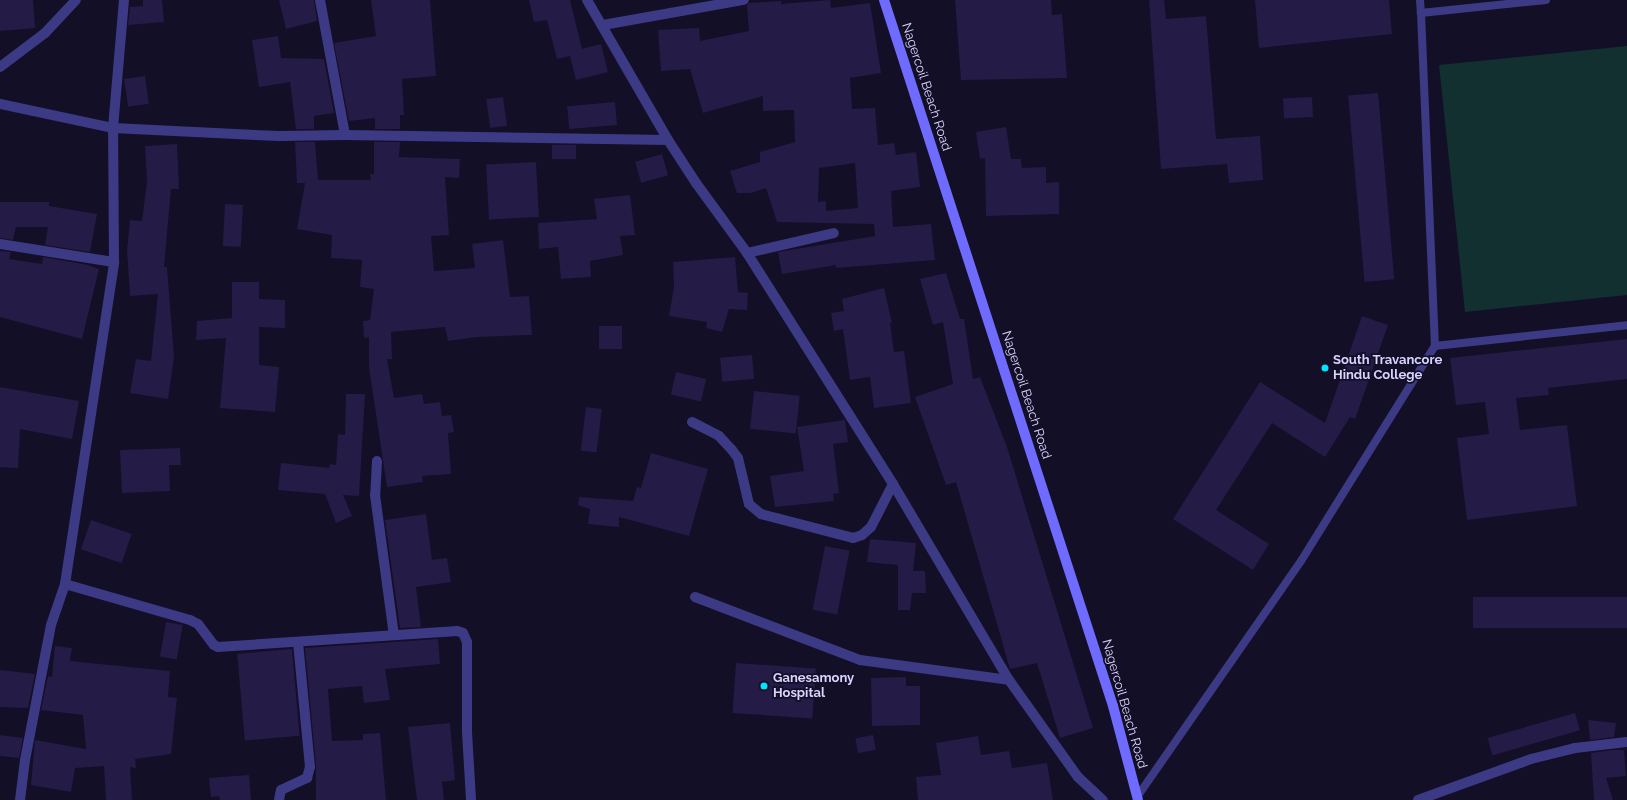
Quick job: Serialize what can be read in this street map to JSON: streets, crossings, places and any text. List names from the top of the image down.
{
  "streets": {
    "main road": ["Nagercoil Beach Road"]
  },
  "places": ["South Travancore Hindu College", "Ganesamony Hospital"]
}
